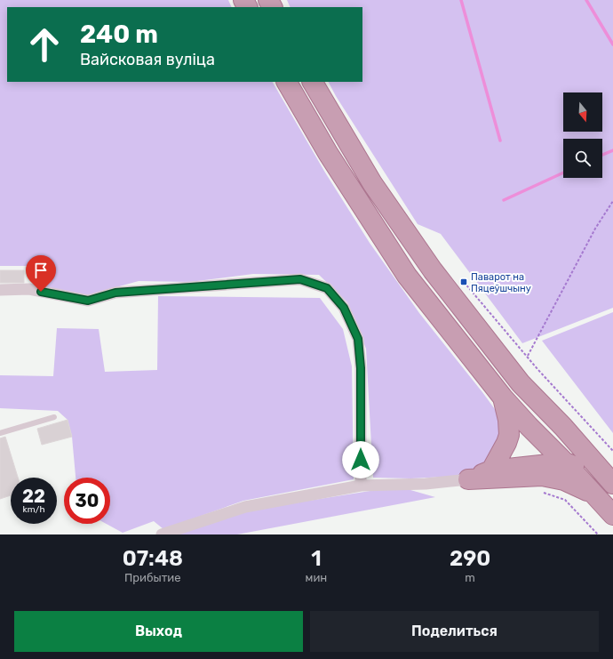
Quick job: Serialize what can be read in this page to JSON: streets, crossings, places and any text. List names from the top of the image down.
{
  "places": {
    "transit": ["Паварот на Пяцеўшчыну"]
  },
  "north": "bottom",
  "page": {
    "turn": ["240 m", "Вайсковая вуліца"],
    "speed": "22 km/h",
    "limit": "30",
    "eta": [
      "07:48",
      "Прибытие",
      "1",
      "мин",
      "290",
      "m"
    ],
    "buttons": ["Выход", "Поделиться"]
  }
}
